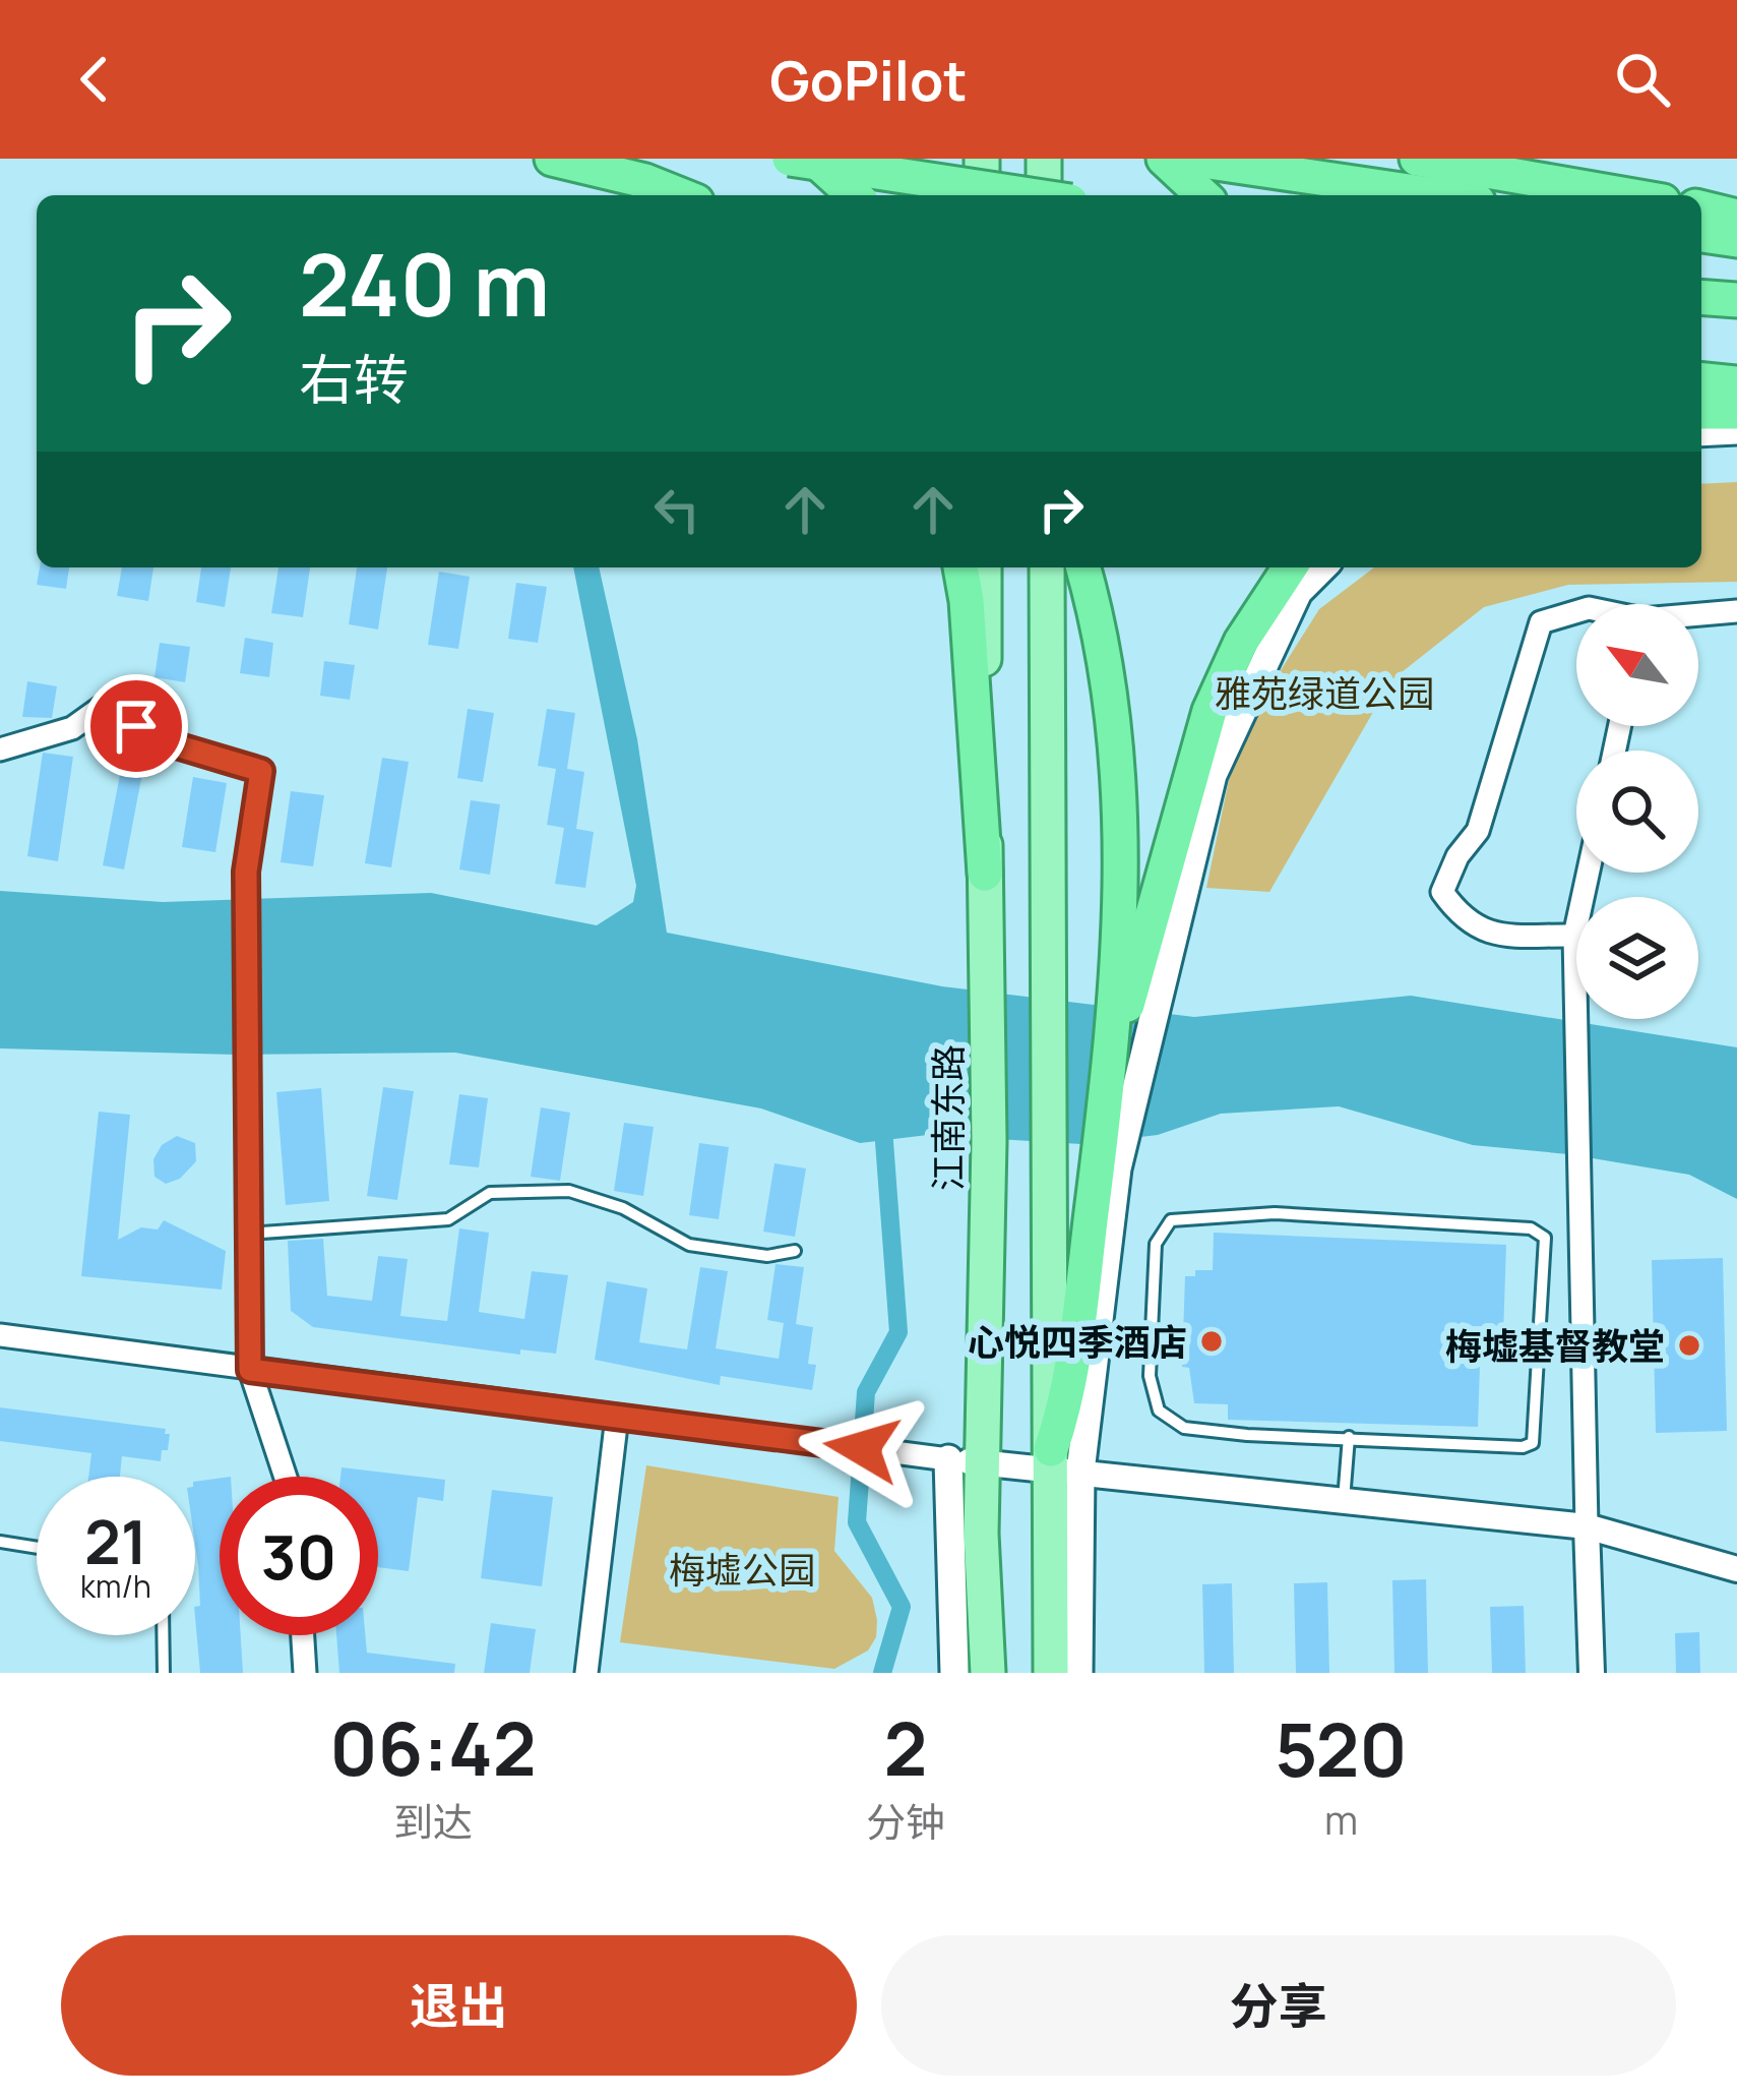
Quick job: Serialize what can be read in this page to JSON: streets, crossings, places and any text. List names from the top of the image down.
{
  "streets": {
    "main road": ["江南东路"]
  },
  "parks": ["雅苑绿道公园", "梅墟公园"],
  "places": ["心悦四季酒店", "梅墟基督教堂"],
  "north": "top left",
  "page": {
    "header": "GoPilot",
    "turn": ["240 m", "右转"],
    "speed": "21 km/h",
    "limit": "30",
    "eta": [
      "06:42",
      "到达",
      "2",
      "分钟",
      "520",
      "m"
    ],
    "buttons": ["退出", "分享"]
  }
}
